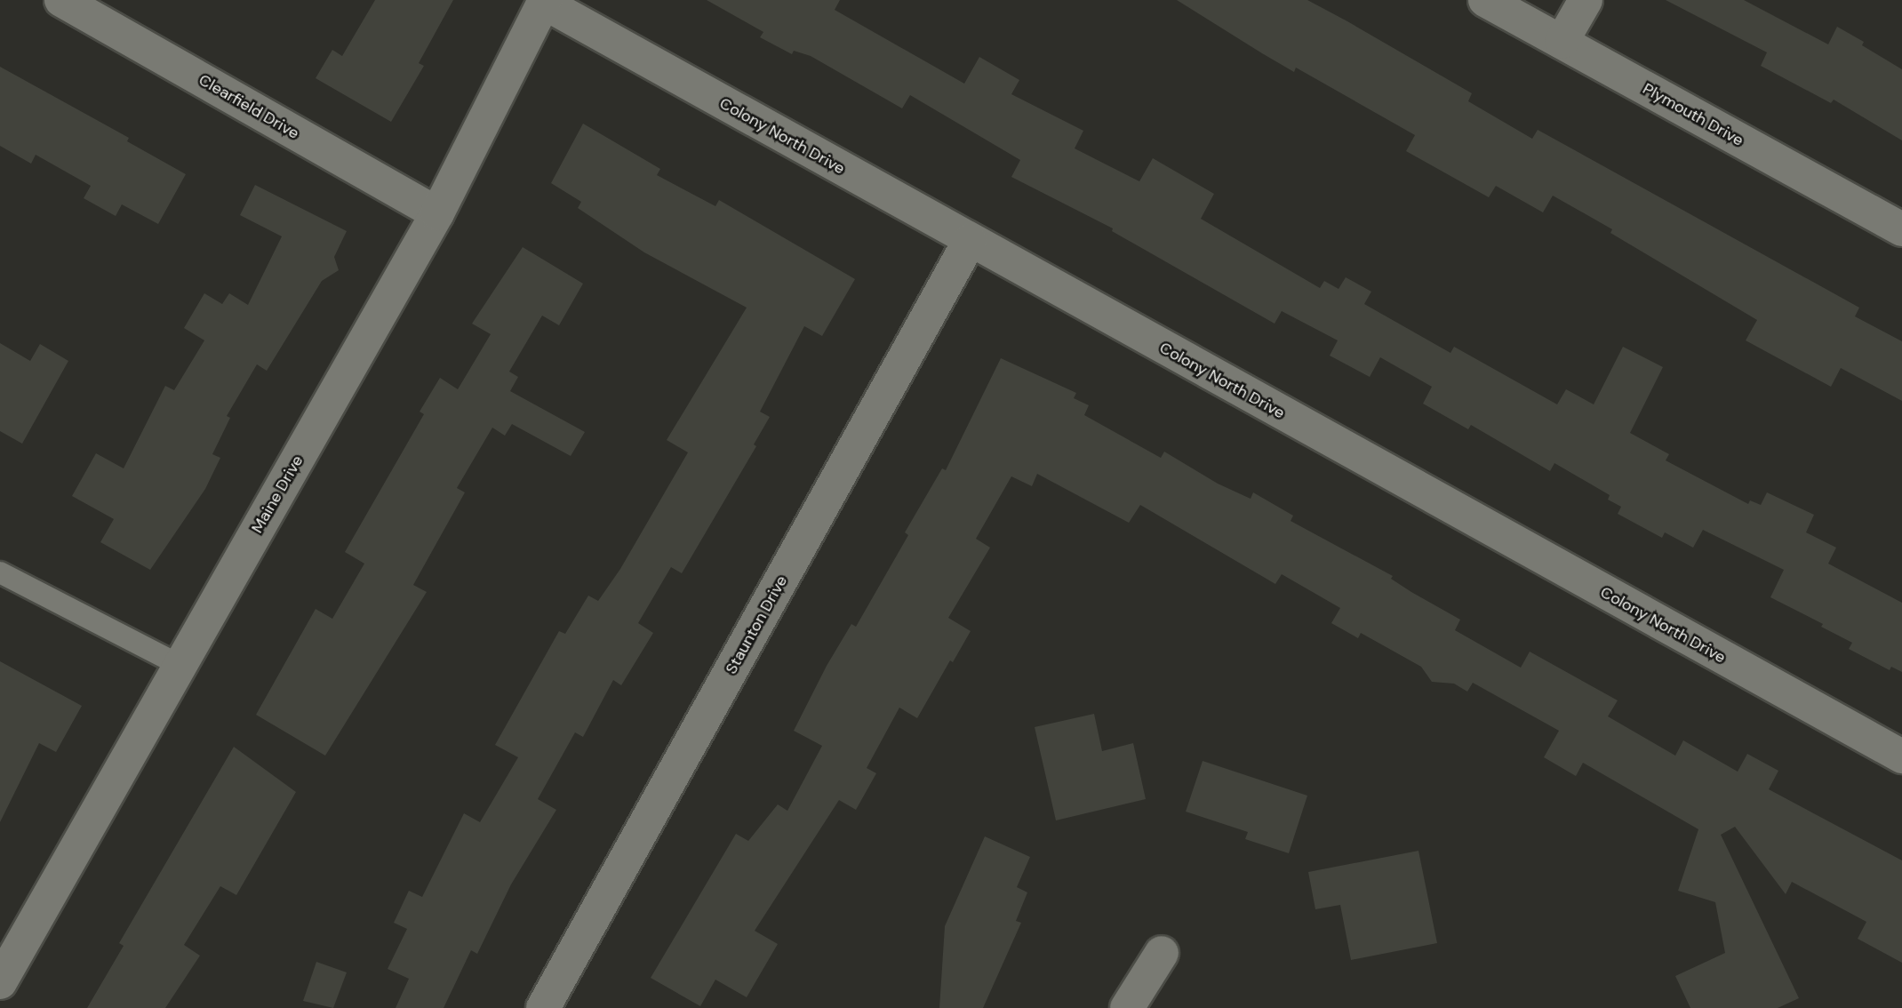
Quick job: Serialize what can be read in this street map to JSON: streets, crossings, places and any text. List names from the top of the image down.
{
  "streets": {
    "street": [
      "Clearfield Drive",
      "Plymouth Drive",
      "Colony North Drive",
      "Maine Drive",
      "Staunton Drive"
    ]
  },
  "crossings": [
    ["Clearfield Drive", "Maine Drive"],
    ["Colony North Drive", "Maine Drive"],
    ["Colony North Drive", "Staunton Drive"]
  ]
}
